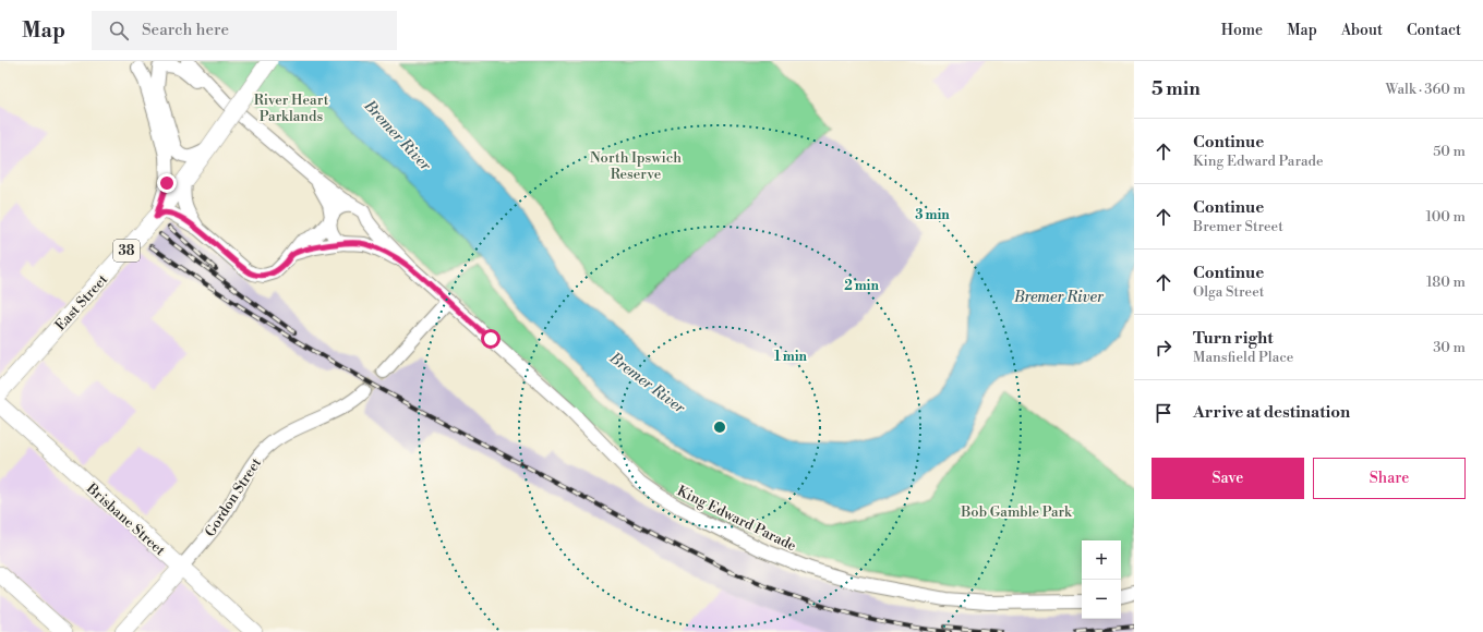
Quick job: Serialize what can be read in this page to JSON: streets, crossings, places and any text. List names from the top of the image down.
{
  "streets": {
    "main road": [
      "38",
      "East Street",
      "Gordon Street",
      "Brisbane Street"
    ],
    "street": ["King Edward Parade"]
  },
  "crossings": [
    ["38", "East Street"],
    ["Gordon Street", "Brisbane Street"]
  ],
  "water": ["Bremer River"],
  "parks": ["River Heart Parklands", "North Ipswich Reserve", "Bob Gamble Park"],
  "page": {
    "header": "Map",
    "search": "Search here",
    "nav": [
      "Home",
      "Map",
      "About",
      "Contact"
    ],
    "heading": ["5 min", "Walk · 360 m"],
    "list": [
      ["Continue", "King Edward Parade", "50 m"],
      ["Continue", "Bremer Street", "100 m"],
      ["Continue", "Olga Street", "180 m"],
      ["Turn right", "Mansfield Place", "30 m"],
      "Arrive at destination"
    ],
    "buttons": ["Save", "Share"],
    "map_buttons": ["+", "−"]
  },
  "rings": ["3 min", "2 min", "1 min"]
}
